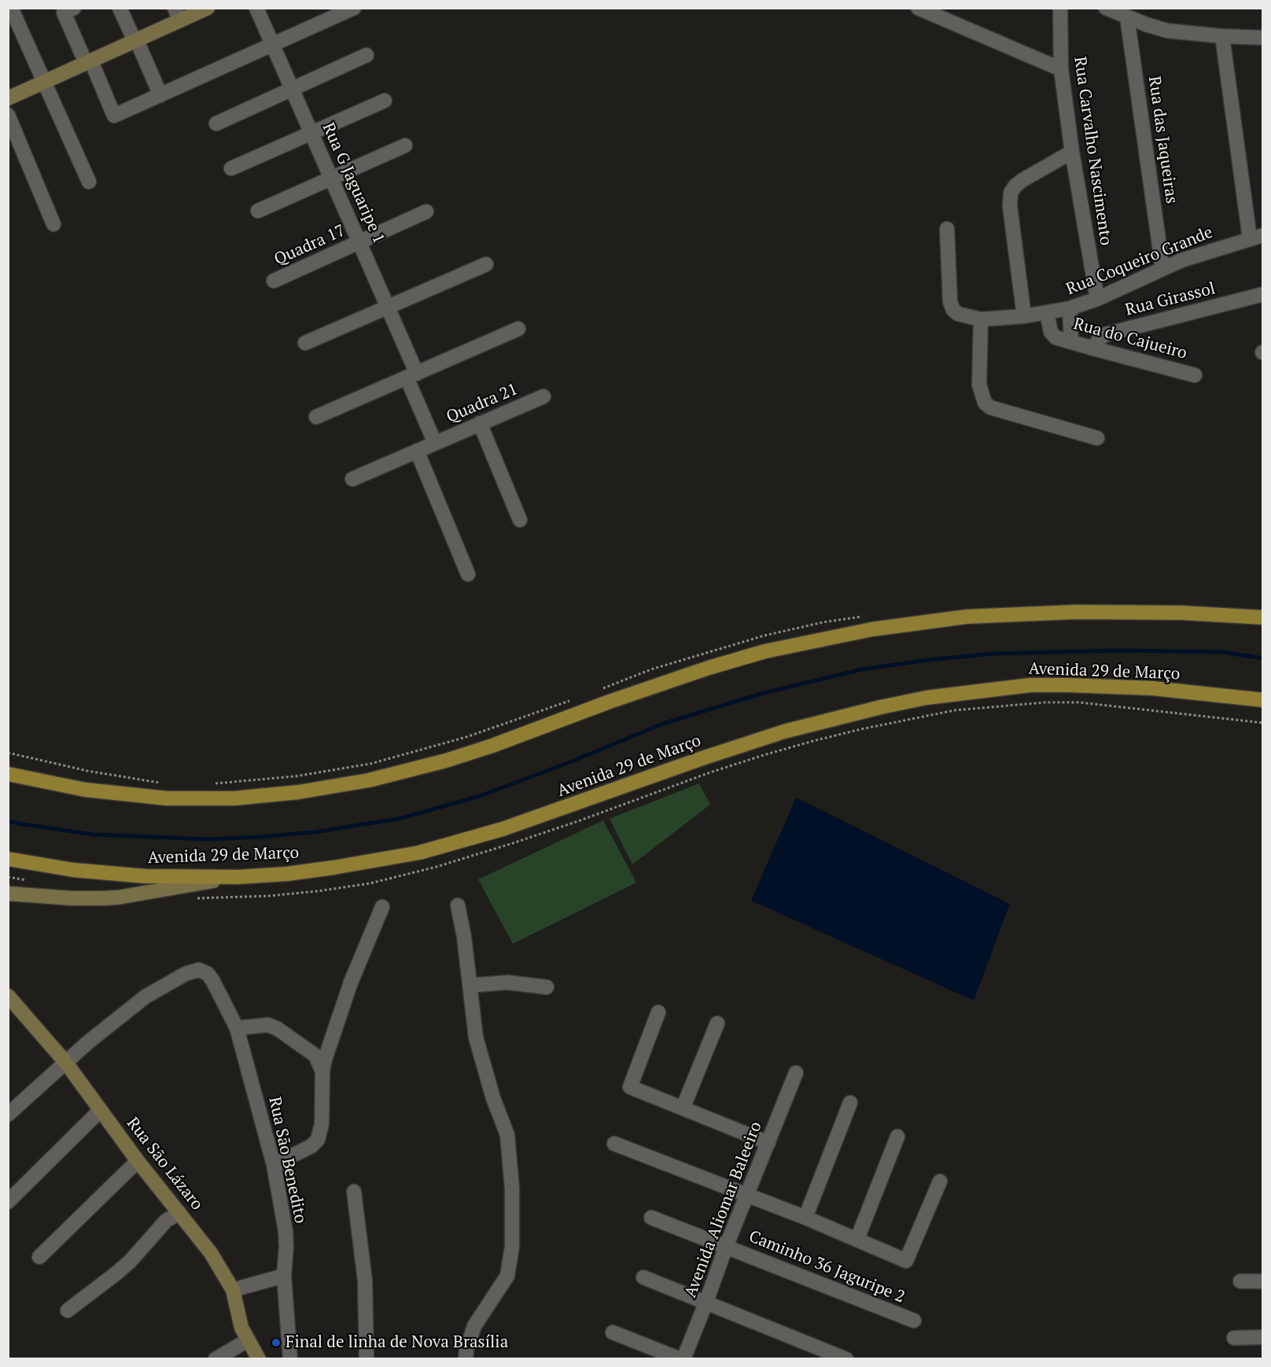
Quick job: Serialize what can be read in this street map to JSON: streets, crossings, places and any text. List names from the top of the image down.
{
  "streets": {
    "main road": ["Avenida 29 de Março", "Rua São Lázaro"],
    "street": [
      "Rua das Jaqueiras",
      "Rua Carvalho Nascimento",
      "Rua G Jaguaripe 1",
      "Quadra 17",
      "Rua Coqueiro Grande",
      "Rua Girassol",
      "Rua do Cajueiro",
      "Quadra 21",
      "Rua São Benedito",
      "Avenida Aliomar Baleeiro",
      "Caminho 36 Jaguripe 2"
    ]
  },
  "crossings": [
    ["Rua das Jaqueiras", "Rua Coqueiro Grande"],
    ["Rua Carvalho Nascimento", "Rua Coqueiro Grande"],
    ["Rua G Jaguaripe 1", "Quadra 17"],
    ["Rua G Jaguaripe 1", "Quadra 21"],
    ["Rua Coqueiro Grande", "Rua do Cajueiro"],
    ["Rua Girassol", "Rua do Cajueiro"],
    ["Rua São Benedito", "Rua São Lázaro"],
    ["Avenida Aliomar Baleeiro", "Caminho 36 Jaguripe 2"]
  ],
  "places": ["Final de linha de Nova Brasília"]
}
